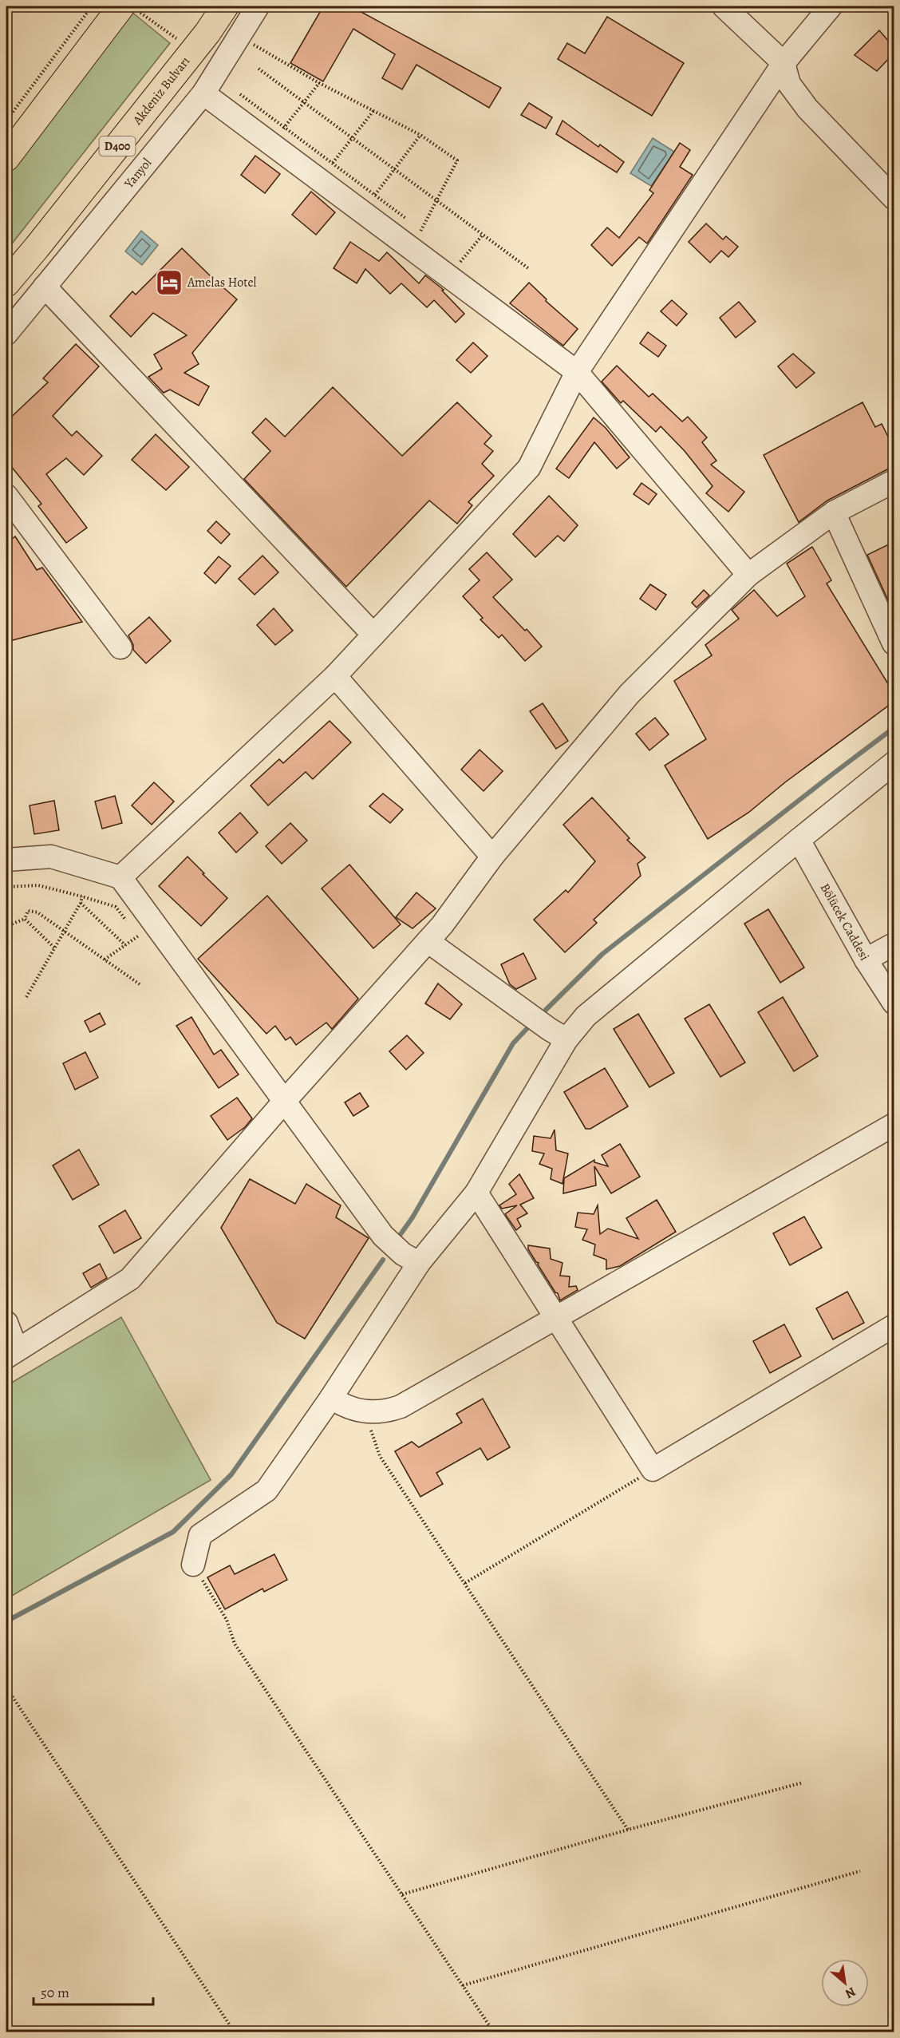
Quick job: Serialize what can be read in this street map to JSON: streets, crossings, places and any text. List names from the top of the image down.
{
  "streets": {
    "highway": ["Akdeniz Bulvarı", "D400"],
    "street": ["Yanyol", "Bölücek Caddesi"]
  },
  "places": {
    "hotel": ["Amelas Hotel"]
  },
  "scale_bar": "50 m",
  "north": "bottom right"
}
